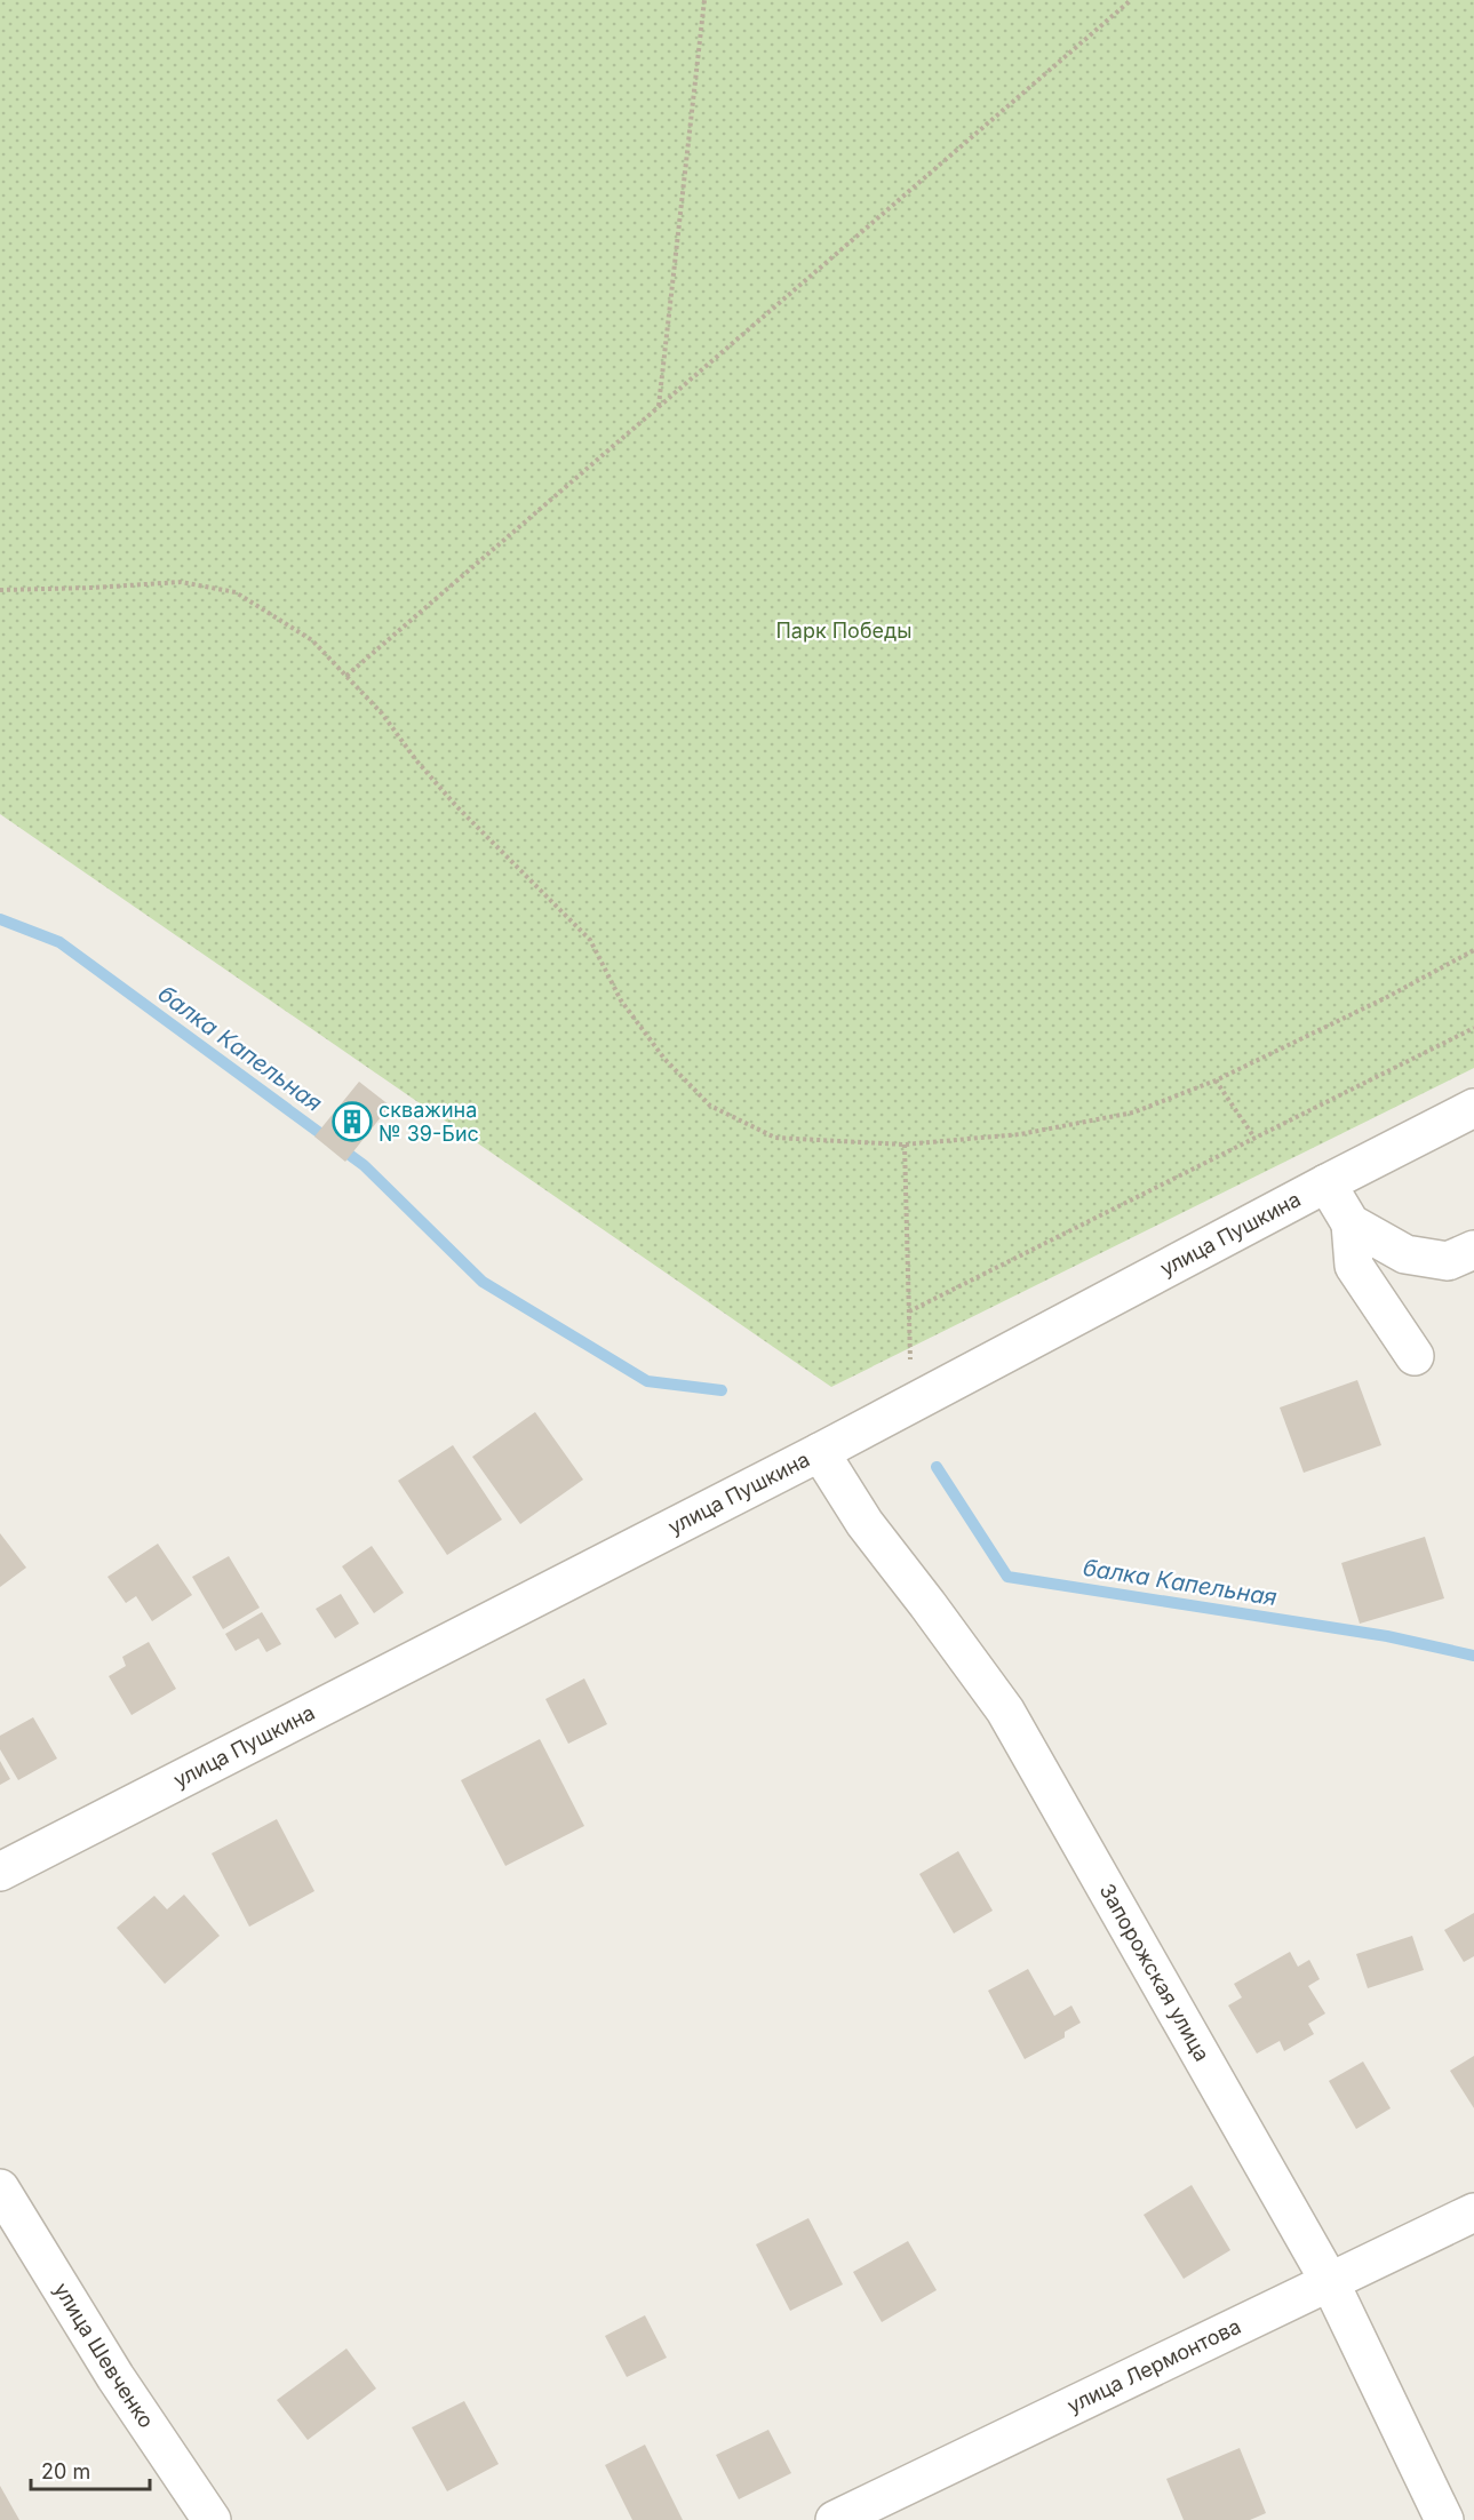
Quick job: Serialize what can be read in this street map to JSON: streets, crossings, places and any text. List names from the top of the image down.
{
  "streets": {
    "street": [
      "улица Пушкина",
      "Запорожская улица",
      "улица Шевченко",
      "улица Лермонтова"
    ]
  },
  "crossings": [
    ["улица Пушкина", "Запорожская улица"],
    ["Запорожская улица", "улица Лермонтова"]
  ],
  "water": ["балка Капельная"],
  "parks": ["Парк Победы"],
  "places": {
    "building": ["скважина № 39-Бис"]
  },
  "scale_bar": "20 m"
}
